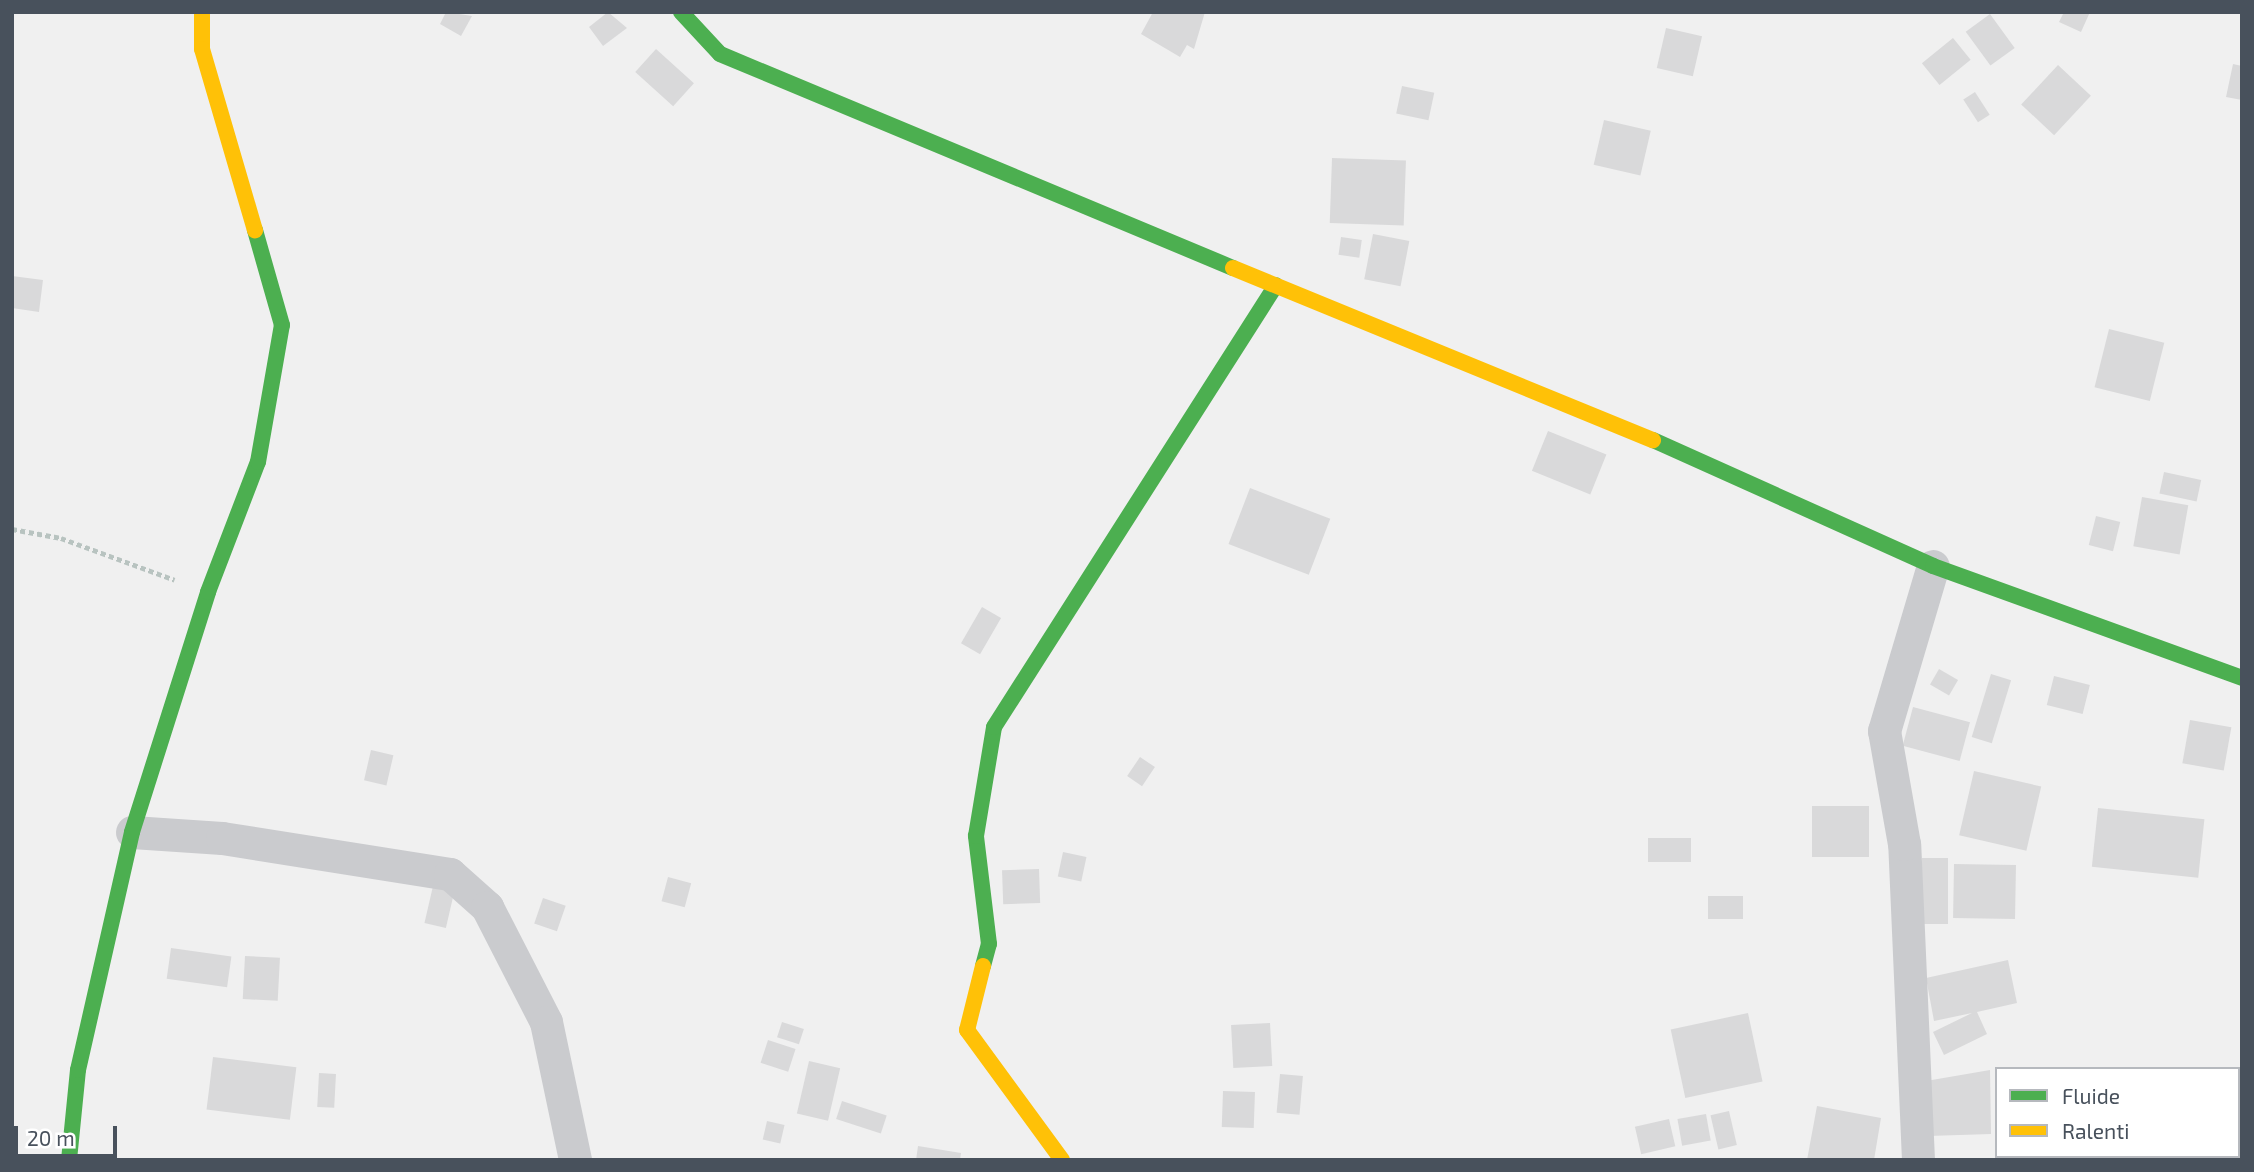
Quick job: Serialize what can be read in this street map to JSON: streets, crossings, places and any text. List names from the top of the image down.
{
  "legend": ["Fluide", "Ralenti"],
  "scale_bar": "20 m"
}
